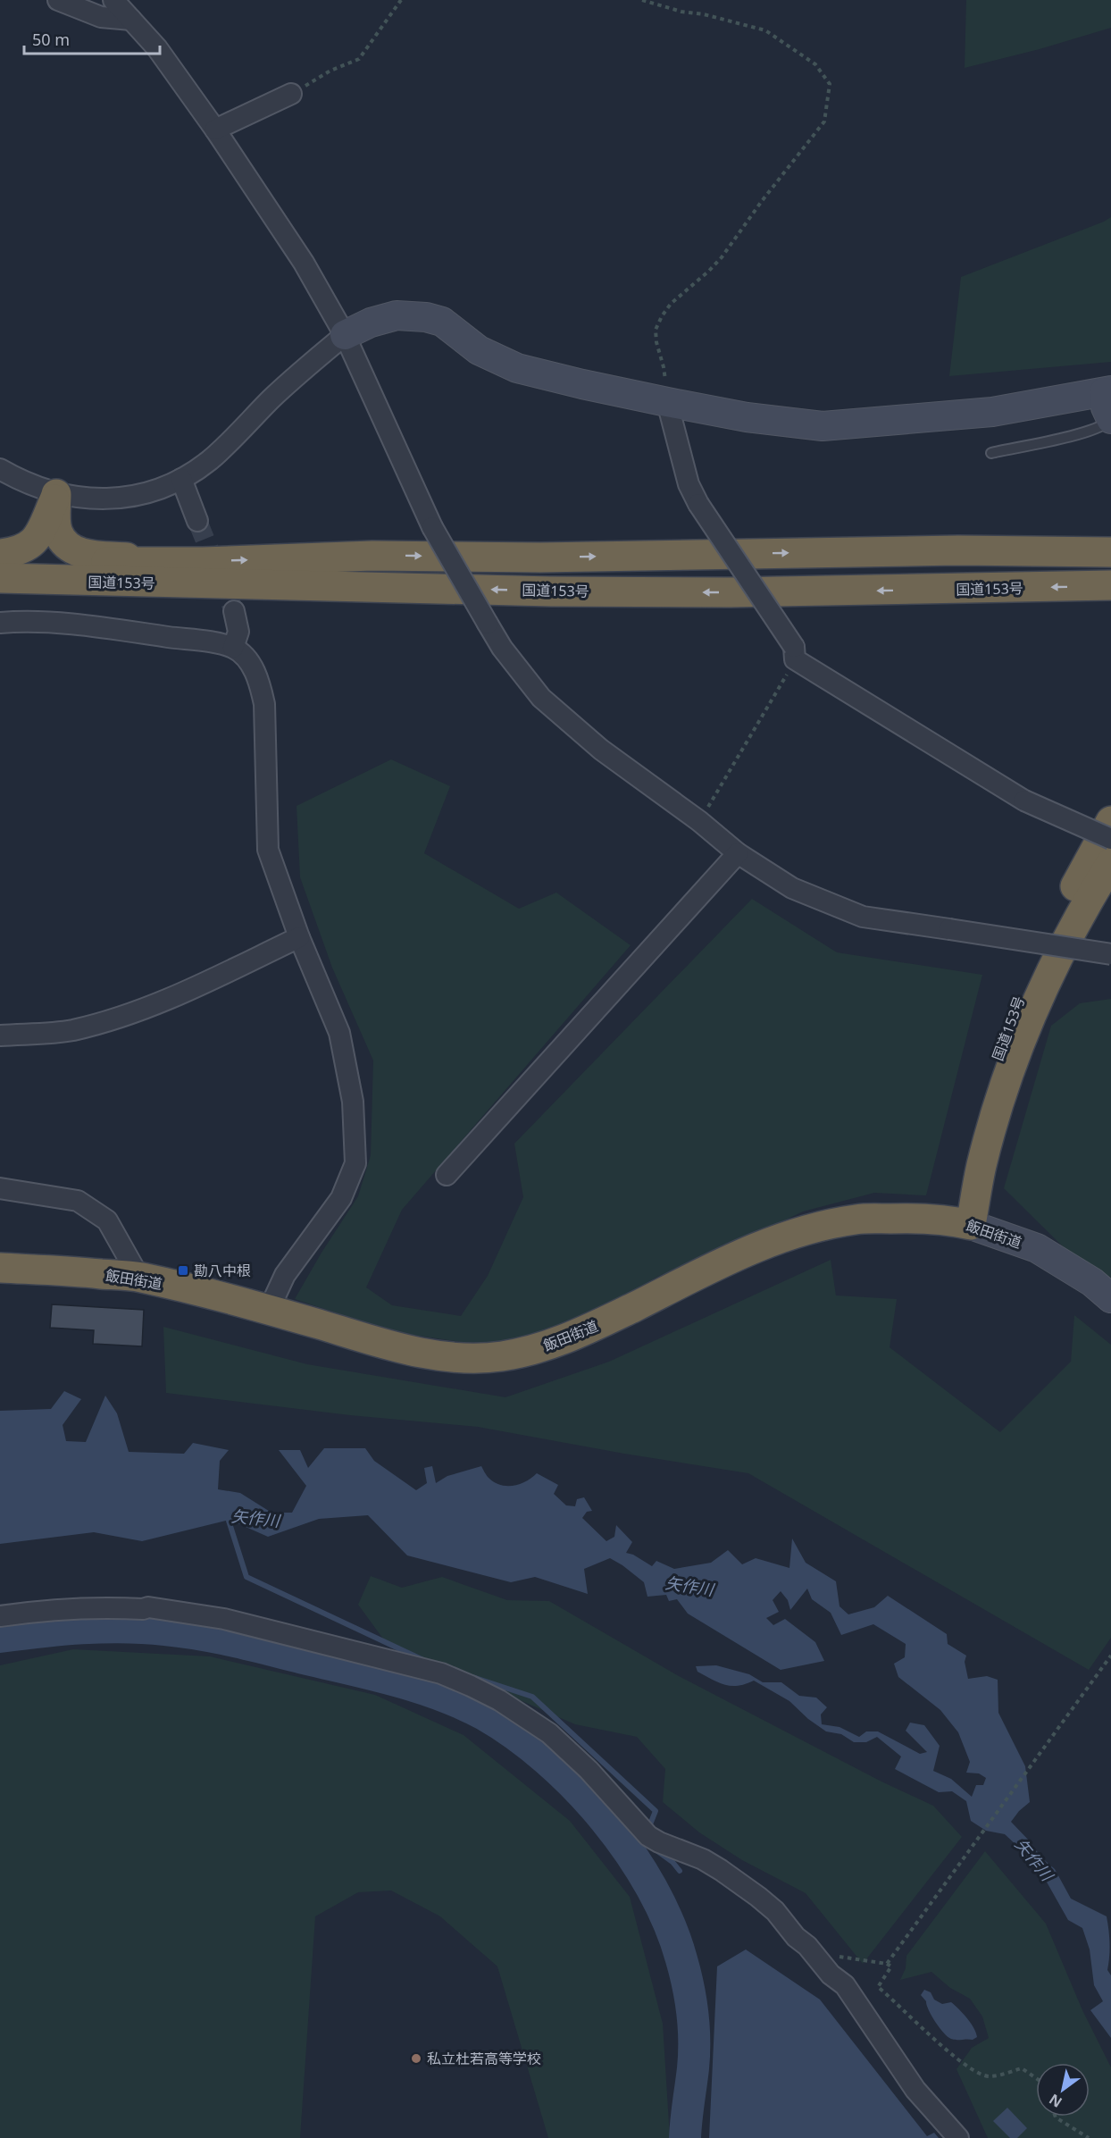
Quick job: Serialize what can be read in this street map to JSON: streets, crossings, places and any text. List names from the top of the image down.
{
  "streets": {
    "highway": ["国道153号", "飯田街道"]
  },
  "crossings": [
    ["国道153号", "飯田街道"]
  ],
  "water": ["矢作川"],
  "places": {
    "transit": ["勘八中根"],
    "other": ["私立杜若高等学校"]
  },
  "scale_bar": "50 m",
  "north": "bottom left"
}
